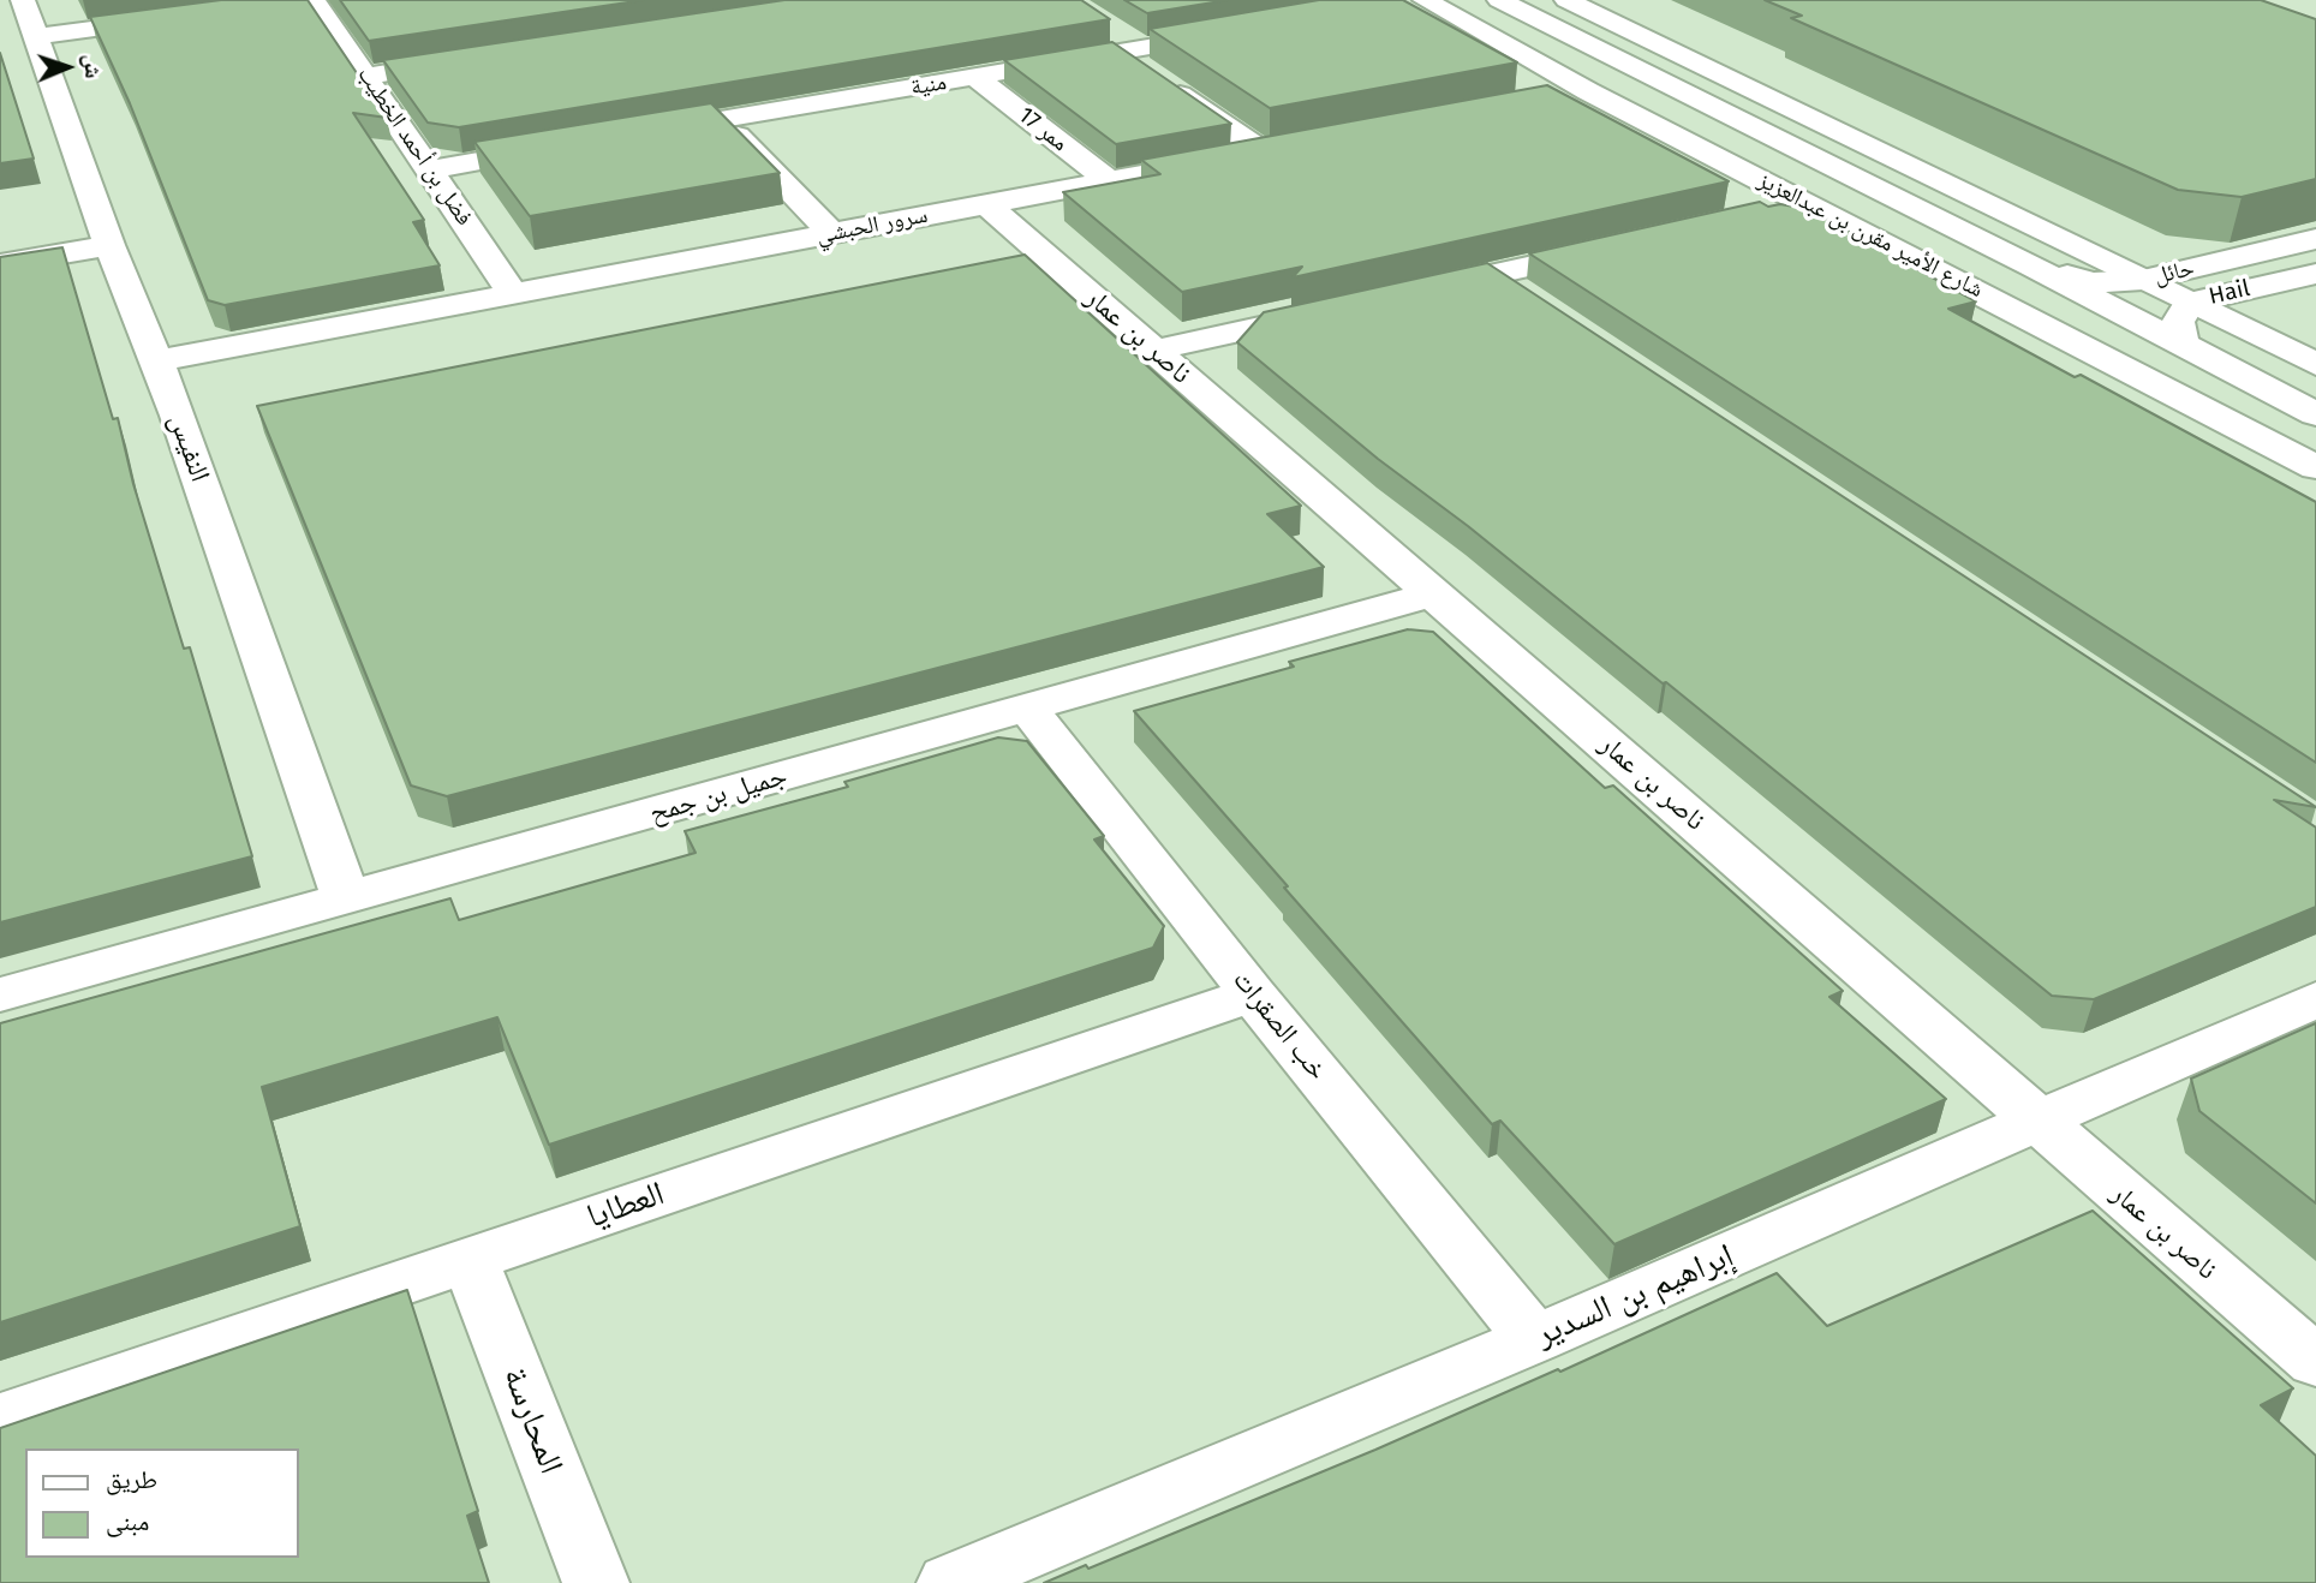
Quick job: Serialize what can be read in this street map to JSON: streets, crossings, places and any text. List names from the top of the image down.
{
  "streets": {
    "street": [
      "منية",
      "ممر 17",
      "فضل بن أحمد الخطيب",
      "سرور الحبشي",
      "شارع الأمير مقرن بن عبدالعزيز",
      "حائل",
      "Hail",
      "ناصر بن عمار",
      "النفيس",
      "جميل بن جمح",
      "خب الصقرات",
      "العطايا",
      "إبراهيم بن السدير",
      "المحارسة"
    ]
  },
  "crossings": [
    ["منية", "ممر 17"],
    ["ممر 17", "سرور الحبشي"],
    ["فضل بن أحمد الخطيب", "سرور الحبشي"],
    ["سرور الحبشي", "ناصر بن عمار"],
    ["سرور الحبشي", "النفيس"],
    ["شارع الأمير مقرن بن عبدالعزيز", "حائل"],
    ["شارع الأمير مقرن بن عبدالعزيز", "Hail"],
    ["ناصر بن عمار", "جميل بن جمح"],
    ["ناصر بن عمار", "إبراهيم بن السدير"],
    ["النفيس", "جميل بن جمح"],
    ["جميل بن جمح", "خب الصقرات"],
    ["خب الصقرات", "العطايا"],
    ["خب الصقرات", "إبراهيم بن السدير"],
    ["العطايا", "المحارسة"]
  ],
  "legend": ["طريق", "مبنى"],
  "north": "right"
}
